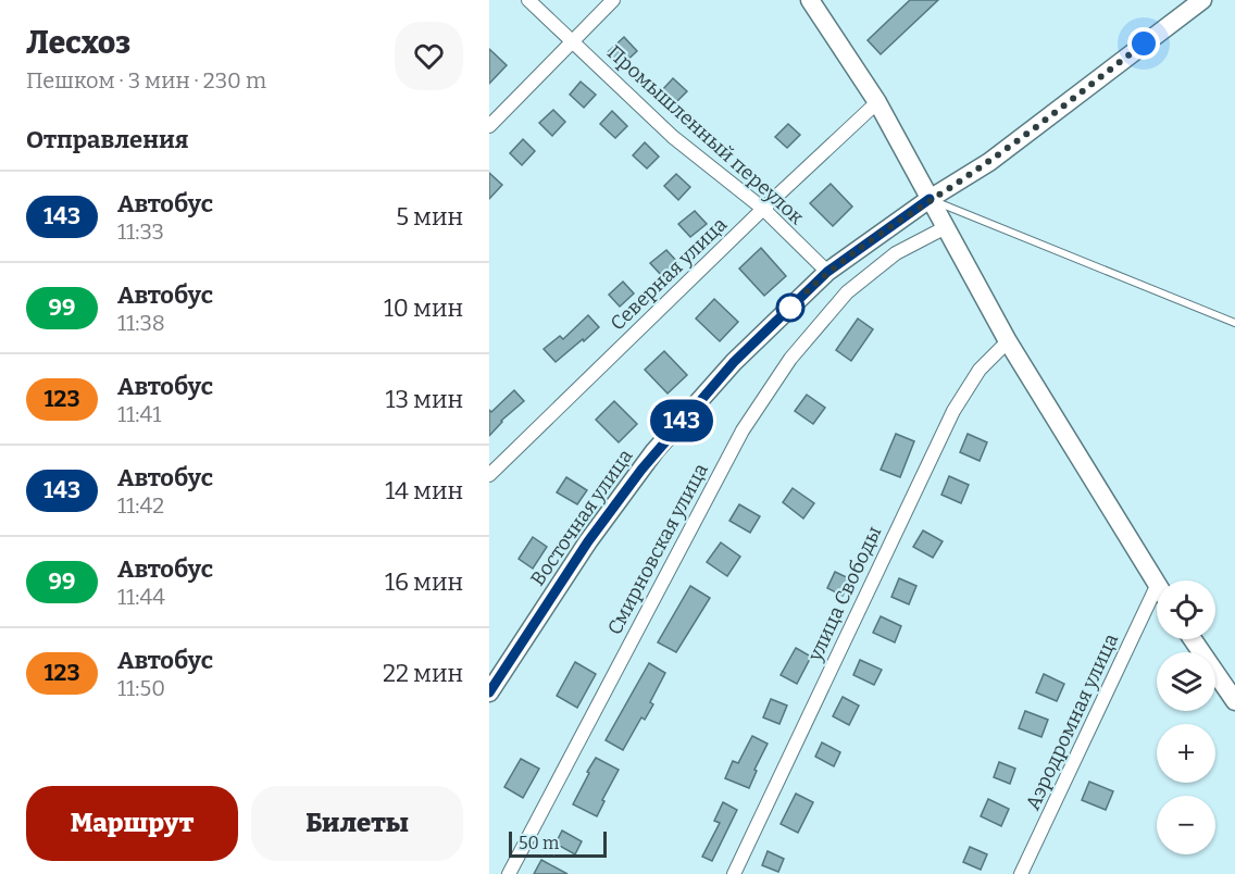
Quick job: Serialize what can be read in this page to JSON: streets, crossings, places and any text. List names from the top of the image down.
{
  "streets": {
    "main road": ["Восточная улица"],
    "street": [
      "Промышленный переулок",
      "Северная улица",
      "Смирновская улица",
      "улица Свободы",
      "Аэродромная улица"
    ]
  },
  "crossings": [
    ["Промышленный переулок", "Северная улица"],
    ["Промышленный переулок", "Восточная улица"]
  ],
  "lines": ["bus line 143"],
  "scale_bar": "50 m",
  "page": {
    "heading": [
      ["Лесхоз", "Пешком · 3 мин · 230 m"],
      "Отправления"
    ],
    "on_map": "143",
    "list": [
      {
        "mark": "143",
        "name": "Автобус",
        "note": "11:33",
        "value": "5 мин"
      },
      {
        "mark": "99",
        "name": "Автобус",
        "note": "11:38",
        "value": "10 мин"
      },
      {
        "mark": "123",
        "name": "Автобус",
        "note": "11:41",
        "value": "13 мин"
      },
      {
        "mark": "143",
        "name": "Автобус",
        "note": "11:42",
        "value": "14 мин"
      },
      {
        "mark": "99",
        "name": "Автобус",
        "note": "11:44",
        "value": "16 мин"
      },
      {
        "mark": "123",
        "name": "Автобус",
        "note": "11:50",
        "value": "22 мин"
      }
    ],
    "map_buttons": ["+", "−"],
    "buttons": ["Маршрут", "Билеты"],
    "scale": "50 m"
  }
}
